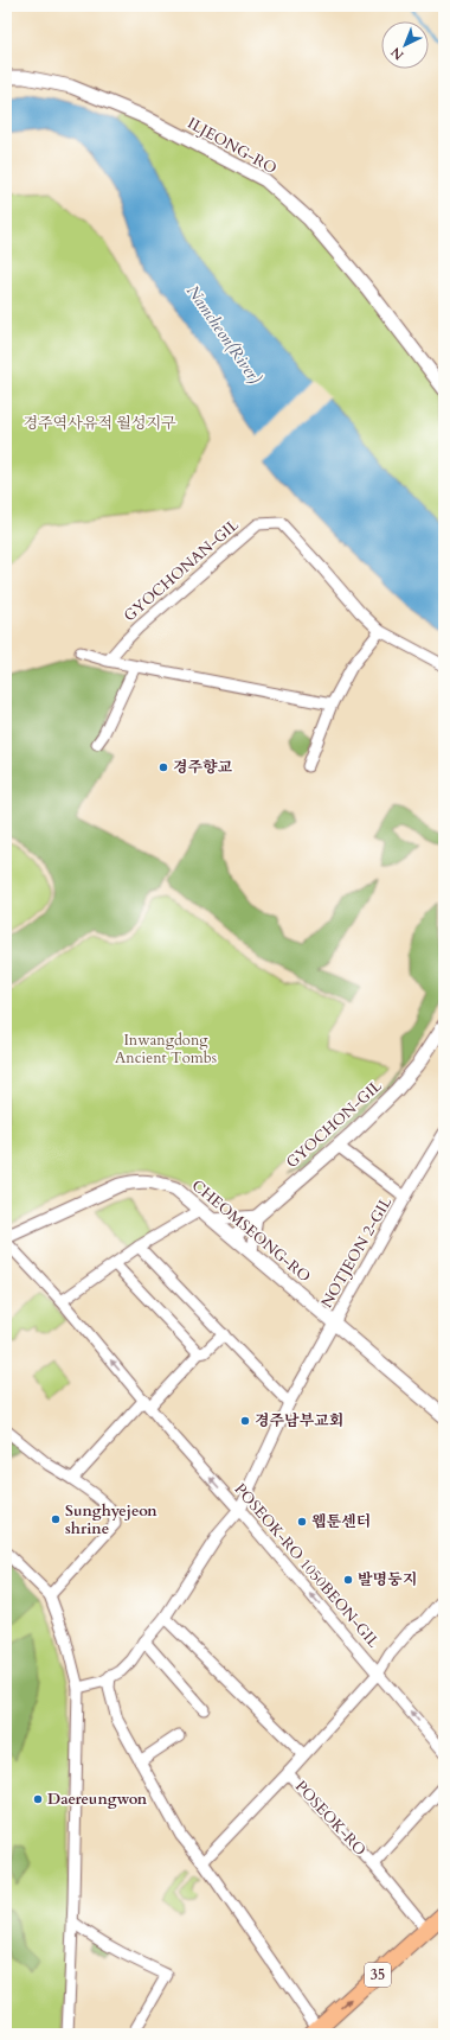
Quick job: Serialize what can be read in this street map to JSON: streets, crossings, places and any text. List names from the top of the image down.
{
  "streets": {
    "main road": ["35"],
    "street": [
      "ILJEONG-RO",
      "GYOCHONAN-GIL",
      "GYOCHON-GIL",
      "CHEOMSEONG-RO",
      "NOTJEON 2-GIL",
      "POSEOK-RO 1050BEON-GIL",
      "POSEOK-RO"
    ]
  },
  "crossings": [
    ["GYOCHON-GIL", "CHEOMSEONG-RO"],
    ["CHEOMSEONG-RO", "NOTJEON 2-GIL"],
    ["NOTJEON 2-GIL", "POSEOK-RO 1050BEON-GIL"],
    ["POSEOK-RO", "35"]
  ],
  "one_way": ["POSEOK-RO 1050BEON-GIL"],
  "water": ["Namcheon(River)"],
  "parks": ["경주역사유적 월성지구", "Inwangdong Ancient Tombs"],
  "places": [
    "경주향교",
    "경주남부교회",
    "Sunghyejeon shrine",
    "웹툰센터",
    "발명둥지",
    "Daereungwon"
  ],
  "north": "bottom left"
}
